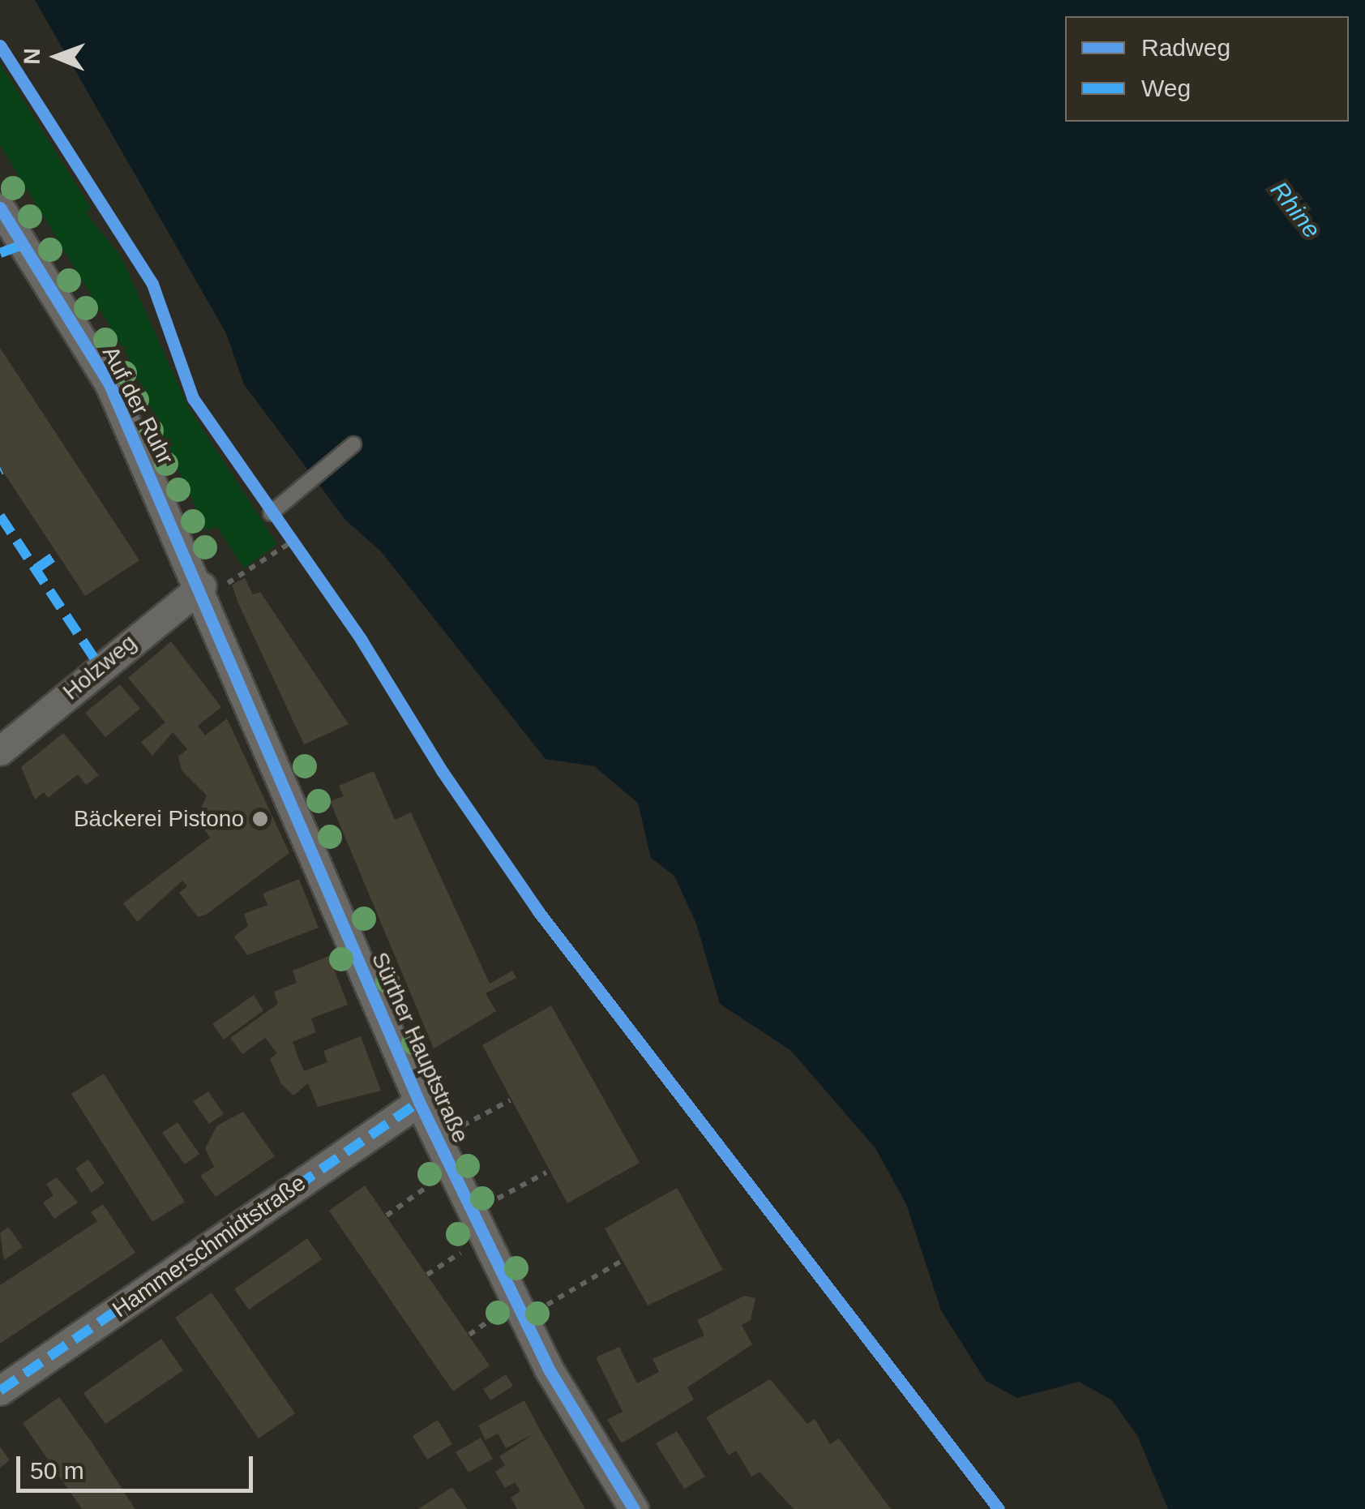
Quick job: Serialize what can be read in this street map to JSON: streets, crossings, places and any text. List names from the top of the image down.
{
  "streets": {
    "street": [
      "Auf der Ruhr",
      "Holzweg",
      "Sürther Hauptstraße",
      "Hammerschmidtstraße"
    ]
  },
  "crossings": [
    ["Auf der Ruhr", "Holzweg"],
    ["Auf der Ruhr", "Sürther Hauptstraße"],
    ["Holzweg", "Sürther Hauptstraße"],
    ["Sürther Hauptstraße", "Hammerschmidtstraße"]
  ],
  "water": ["Rhine"],
  "places": ["Bäckerei Pistono"],
  "legend": ["Radweg", "Weg"],
  "scale_bar": "50 m",
  "north": "left"
}
